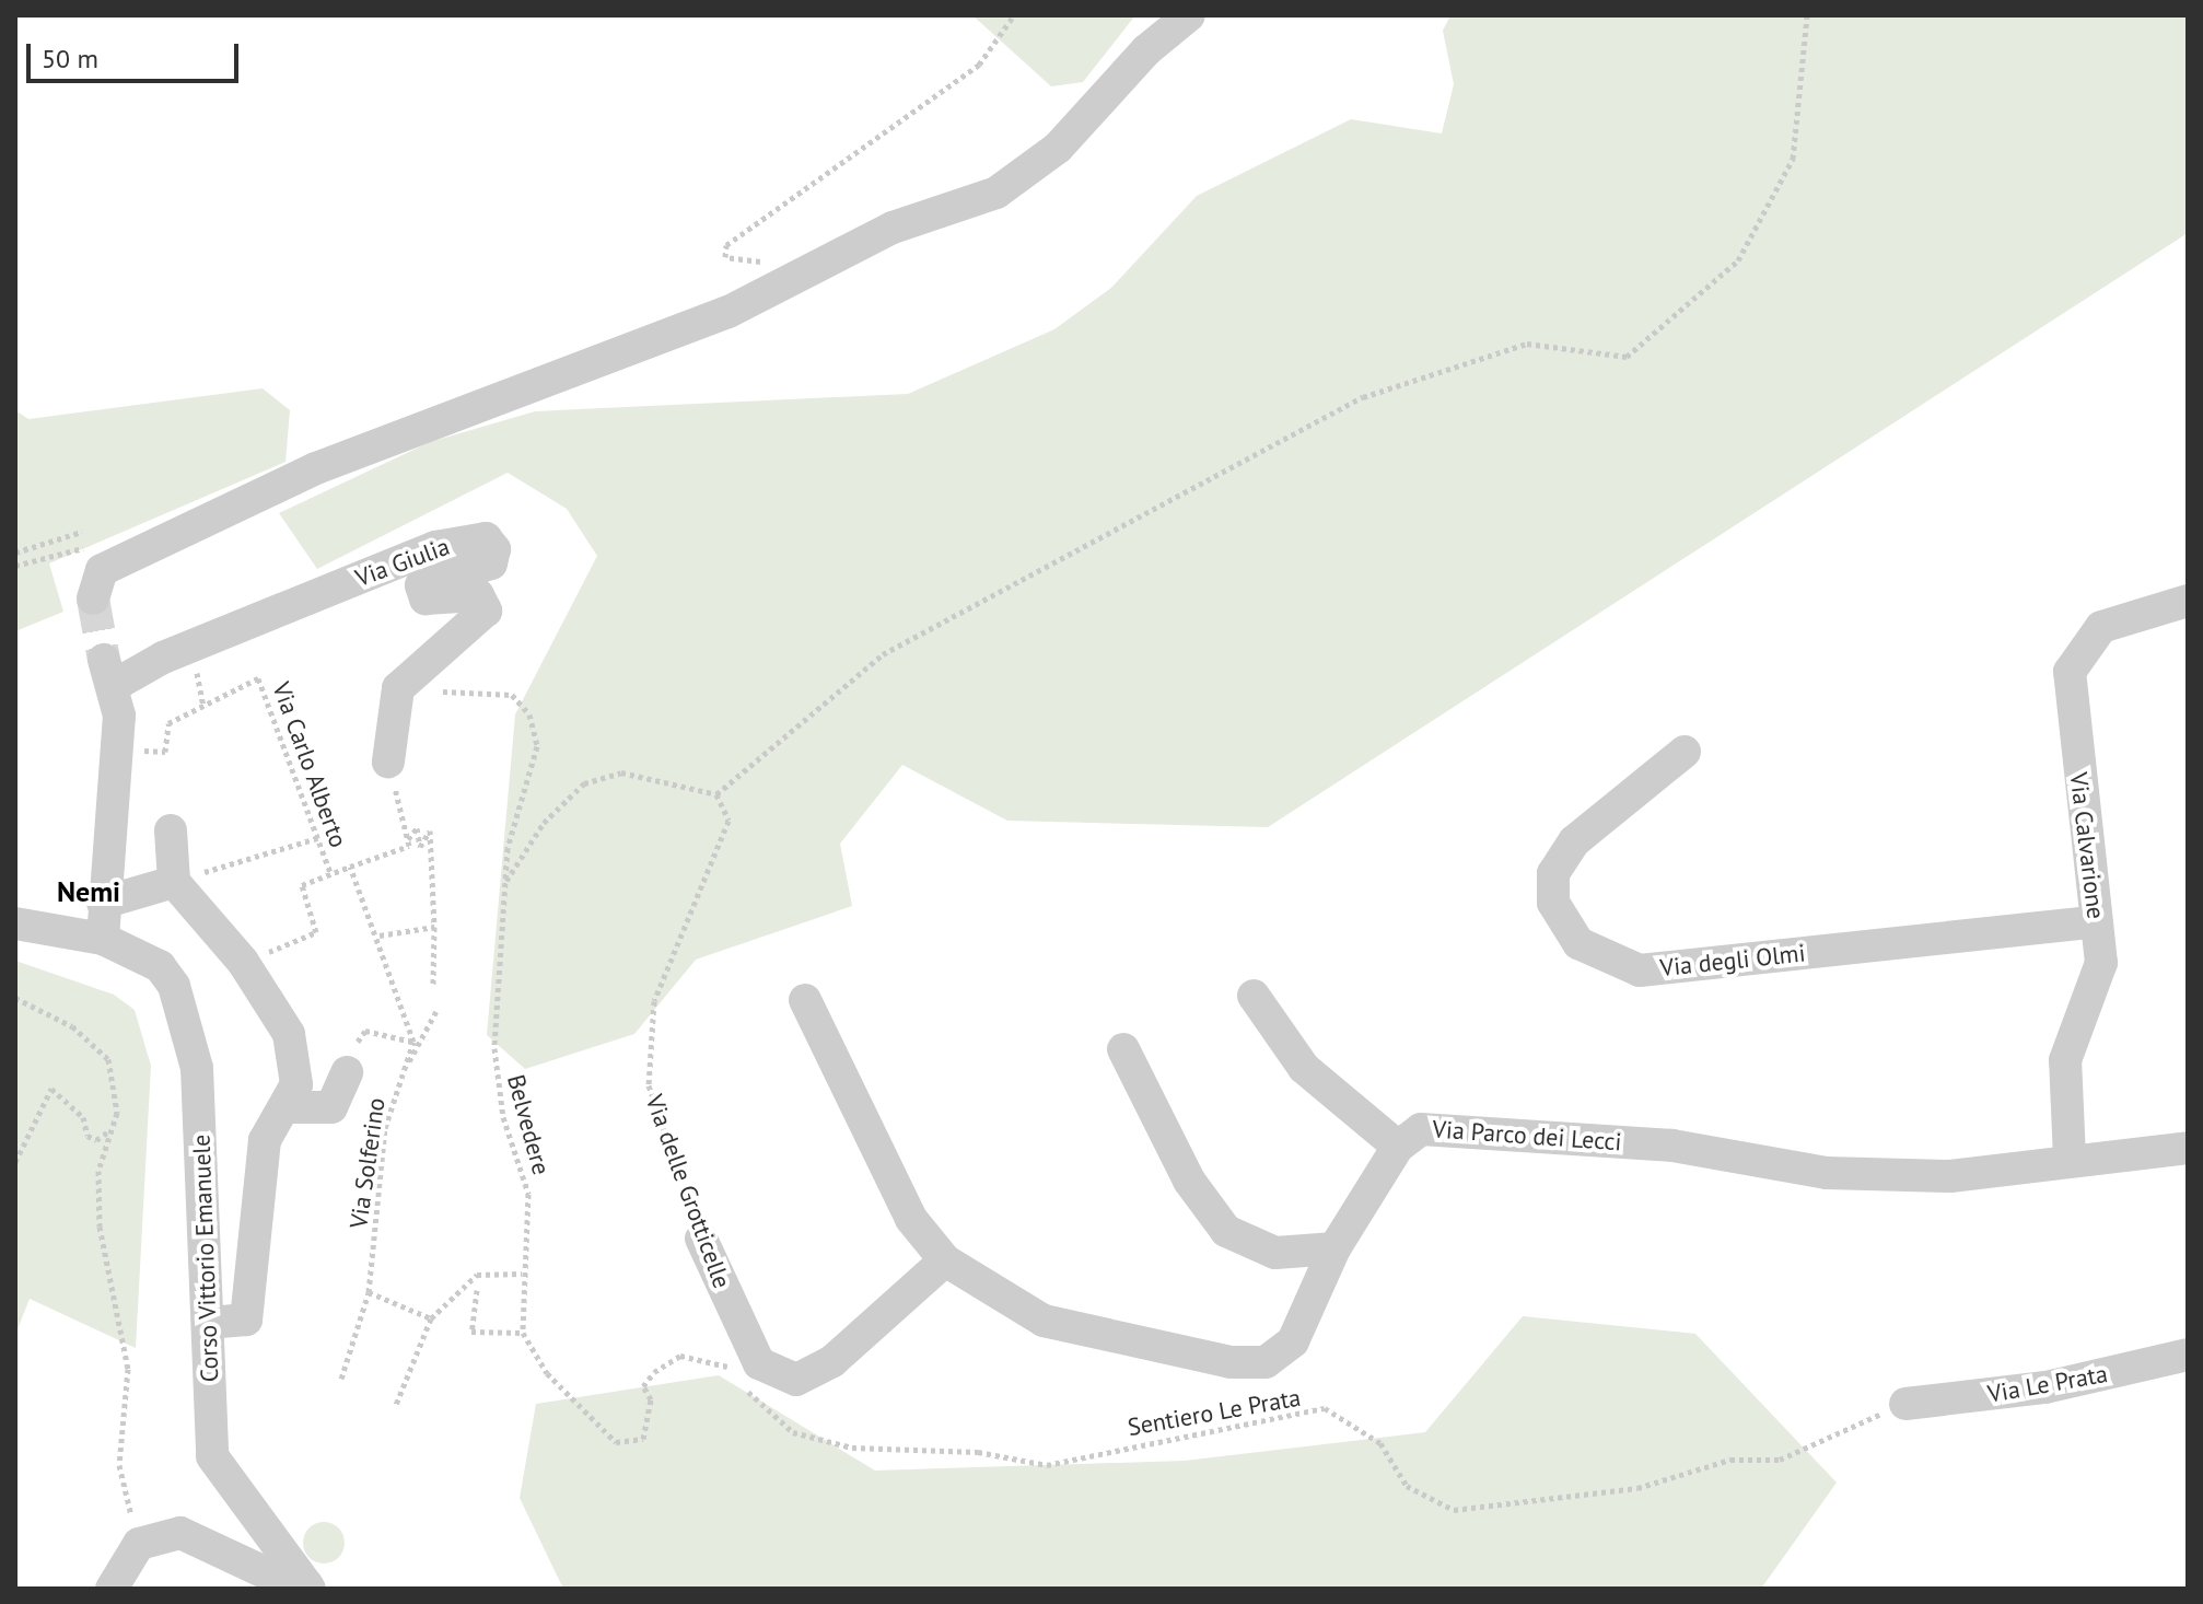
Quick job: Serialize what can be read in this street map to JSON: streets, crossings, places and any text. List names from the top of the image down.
{
  "streets": {
    "street": [
      "Via Giulia",
      "Via Calvarione",
      "Via degli Olmi",
      "Via Parco dei Lecci",
      "Via delle Grotticelle",
      "Corso Vittorio Emanuele",
      "Via Le Prata"
    ],
    "path": [
      "Via Carlo Alberto",
      "Belvedere",
      "Via Solferino",
      "Sentiero Le Prata"
    ]
  },
  "crossings": [
    ["Via Giulia", "Via Carlo Alberto"],
    ["Via Calvarione", "Via degli Olmi"],
    ["Via Calvarione", "Via Parco dei Lecci"],
    ["Via Parco dei Lecci", "Via delle Grotticelle"],
    ["Via Le Prata", "Sentiero Le Prata"]
  ],
  "districts": ["Nemi"],
  "scale_bar": "50 m"
}
